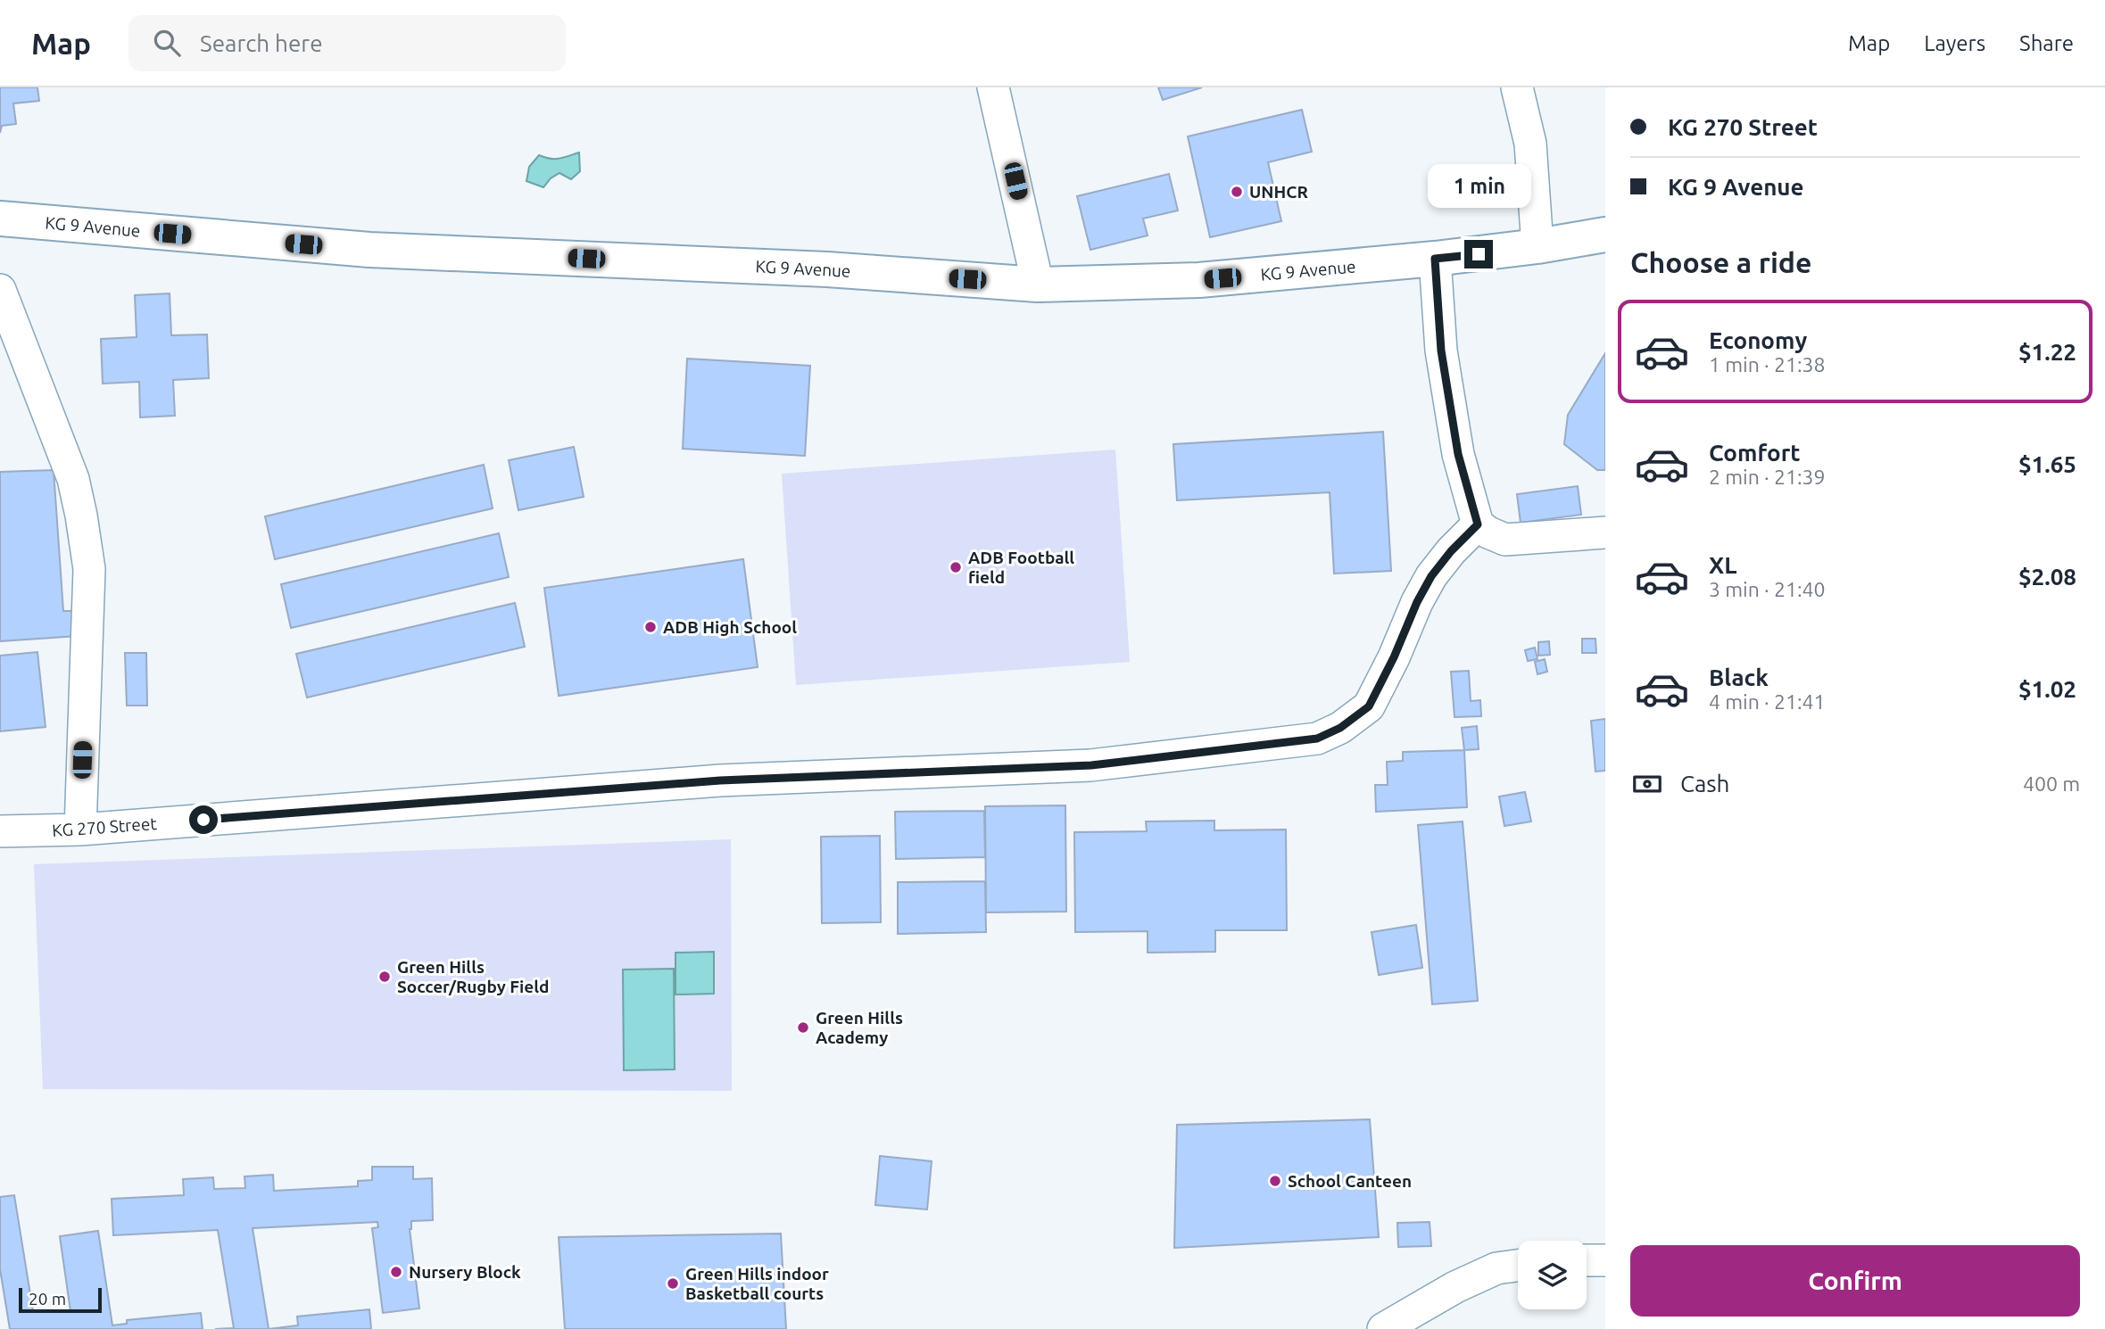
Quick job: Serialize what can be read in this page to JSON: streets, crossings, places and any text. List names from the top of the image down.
{
  "streets": {
    "main road": ["KG 9 Avenue"],
    "street": ["KG 270 Street"]
  },
  "places": [
    "UNHCR",
    "ADB Football field",
    "ADB High School",
    "Green Hills Soccer/Rugby Field",
    "Green Hills Academy",
    "School Canteen",
    "Nursery Block",
    "Green Hills indoor Basketball courts"
  ],
  "scale_bar": "20 m",
  "page": {
    "header": "Map",
    "search": "Search here",
    "nav": ["Map", "Layers", "Share"],
    "banner": ["KG 270 Street", "KG 9 Avenue"],
    "bubble": "1 min",
    "heading": "Choose a ride",
    "list": [
      {
        "name": "Economy",
        "note": "1 min · 21:38",
        "value": "$1.22"
      },
      {
        "name": "Comfort",
        "note": "2 min · 21:39",
        "value": "$1.65"
      },
      {
        "name": "XL",
        "note": "3 min · 21:40",
        "value": "$2.08"
      },
      {
        "name": "Black",
        "note": "4 min · 21:41",
        "value": "$1.02"
      }
    ],
    "pay": ["Cash", "400 m"],
    "buttons": "Confirm",
    "scale": "20 m"
  }
}
